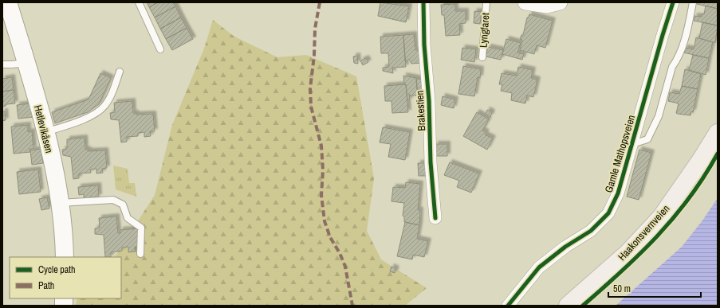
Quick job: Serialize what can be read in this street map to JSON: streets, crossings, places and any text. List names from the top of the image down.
{
  "streets": {
    "main road": ["Hetlevikåsen", "Haakonsvernveien"],
    "street": ["Brakestien", "Gamle Mathopsveien"],
    "lane": ["Lyngfaret"]
  },
  "legend": ["Cycle path", "Path"],
  "scale_bar": "50 m"
}
